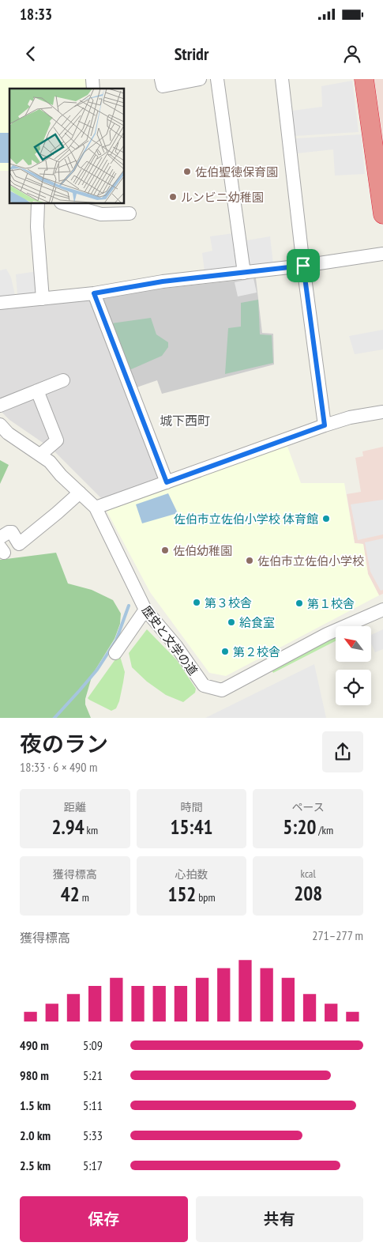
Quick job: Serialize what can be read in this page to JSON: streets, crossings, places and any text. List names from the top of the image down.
{
  "streets": {
    "street": ["歴史と文学の道"]
  },
  "districts": ["城下西町"],
  "places": [
    "佐伯聖徳保育園",
    "ルンビニ幼稚園",
    "佐伯市立佐伯小学校 体育館",
    "佐伯幼稚園",
    "佐伯市立佐伯小学校",
    "第３校舎",
    "第１校舎",
    "給食室",
    "第２校舎"
  ],
  "north": "top left",
  "page": {
    "status": "18:33",
    "header": "Stridr",
    "heading": ["夜のラン", "18:33 · 6 × 490 m"],
    "stats": [
      ["距離", "2.94 km"],
      ["時間", "15:41"],
      ["ペース", "5:20 /km"],
      ["獲得標高", "42 m"],
      ["心拍数", "152 bpm"],
      ["kcal", "208"]
    ],
    "chart": ["獲得標高", "271–277 m"],
    "list": [
      {
        "name": "490 m",
        "note": "5:09"
      },
      {
        "name": "980 m",
        "note": "5:21"
      },
      {
        "name": "1.5 km",
        "note": "5:11"
      },
      {
        "name": "2.0 km",
        "note": "5:33"
      },
      {
        "name": "2.5 km",
        "note": "5:17"
      }
    ],
    "buttons": ["保存", "共有"]
  }
}
